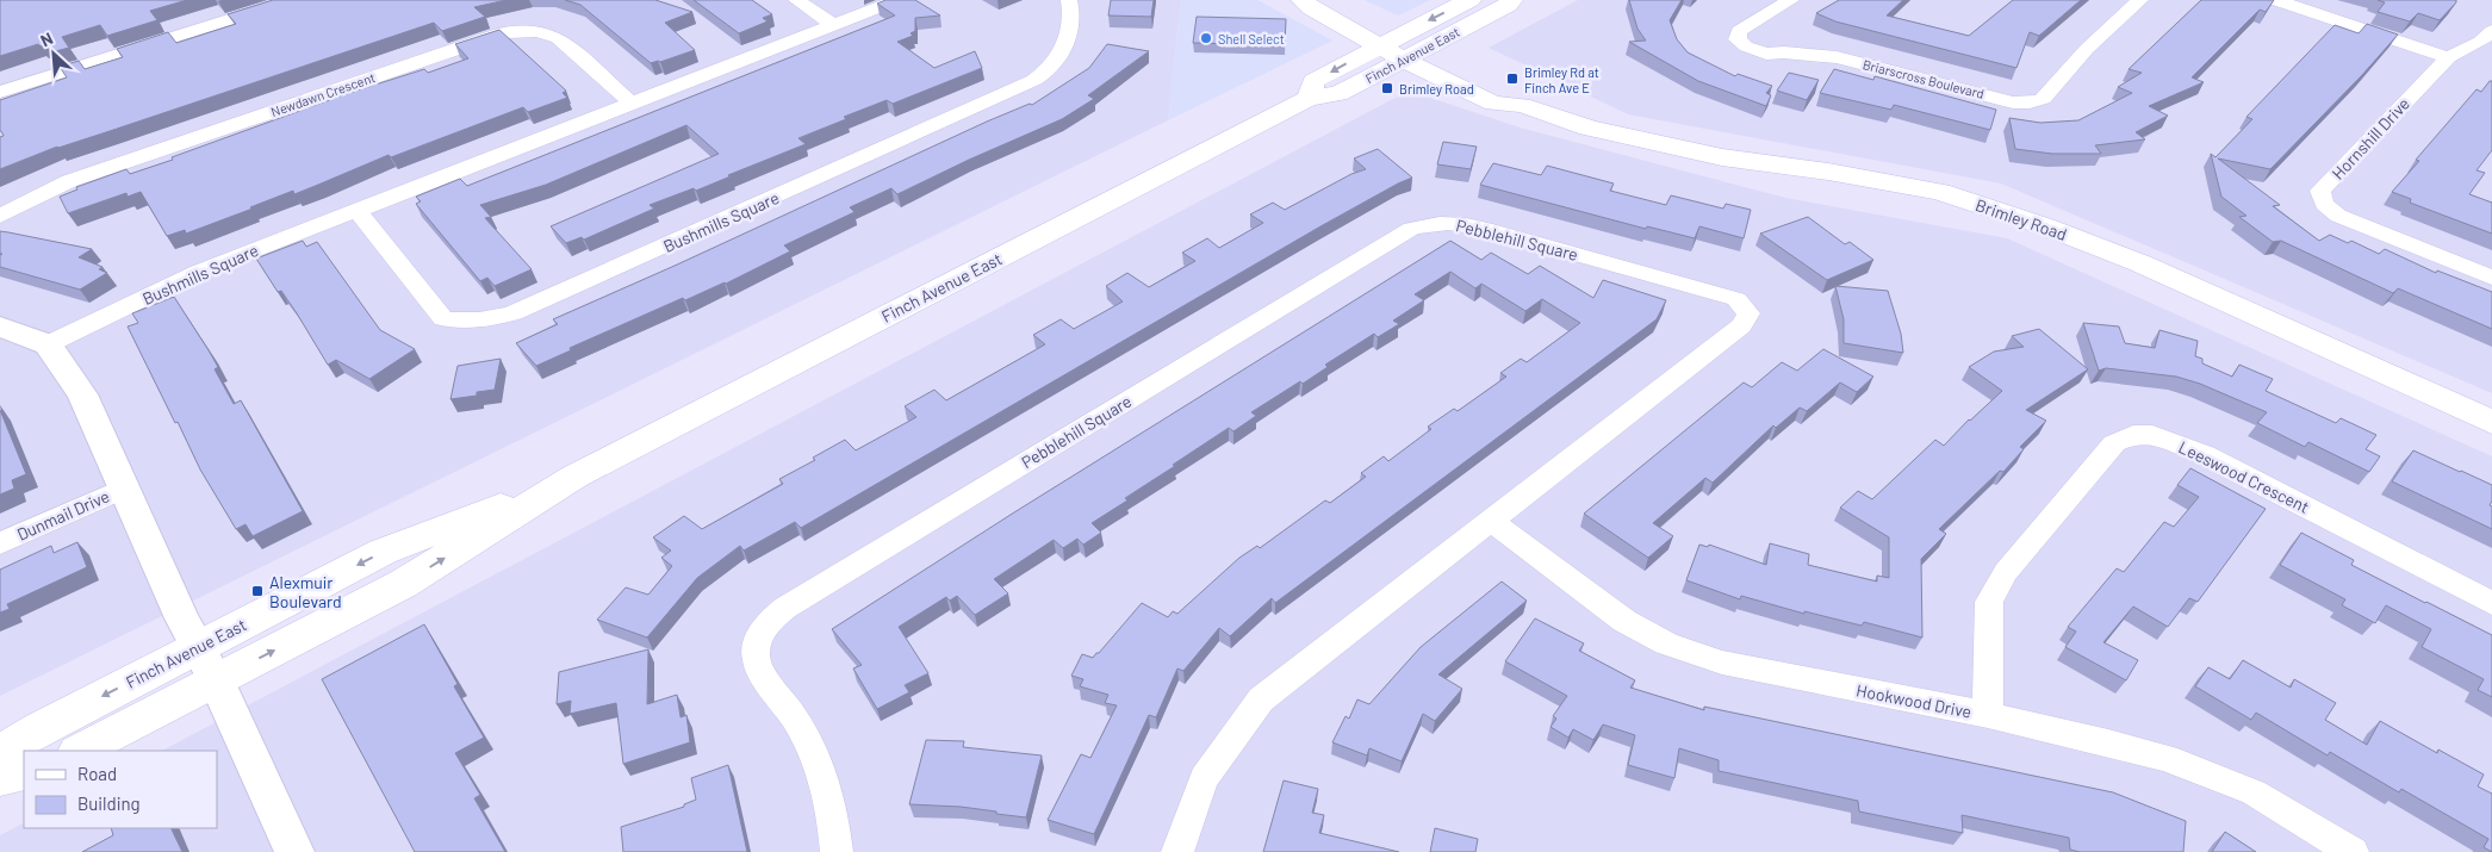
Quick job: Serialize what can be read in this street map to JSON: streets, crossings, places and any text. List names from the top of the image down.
{
  "streets": {
    "main road": ["Finch Avenue East", "Brimley Road"],
    "street": [
      "Briarscross Boulevard",
      "Newdawn Crescent",
      "Hornshill Drive",
      "Bushmills Square",
      "Pebblehill Square",
      "Leeswood Crescent",
      "Dunmail Drive",
      "Hookwood Drive"
    ]
  },
  "crossings": [
    ["Finch Avenue East", "Brimley Road"],
    ["Newdawn Crescent", "Bushmills Square"],
    ["Pebblehill Square", "Hookwood Drive"],
    ["Leeswood Crescent", "Hookwood Drive"]
  ],
  "places": {
    "other": ["Shell Select"],
    "transit": ["Brimley Rd at Finch Ave E", "Brimley Road", "Alexmuir Boulevard"]
  },
  "legend": ["Road", "Building"],
  "north": "top left"
}
